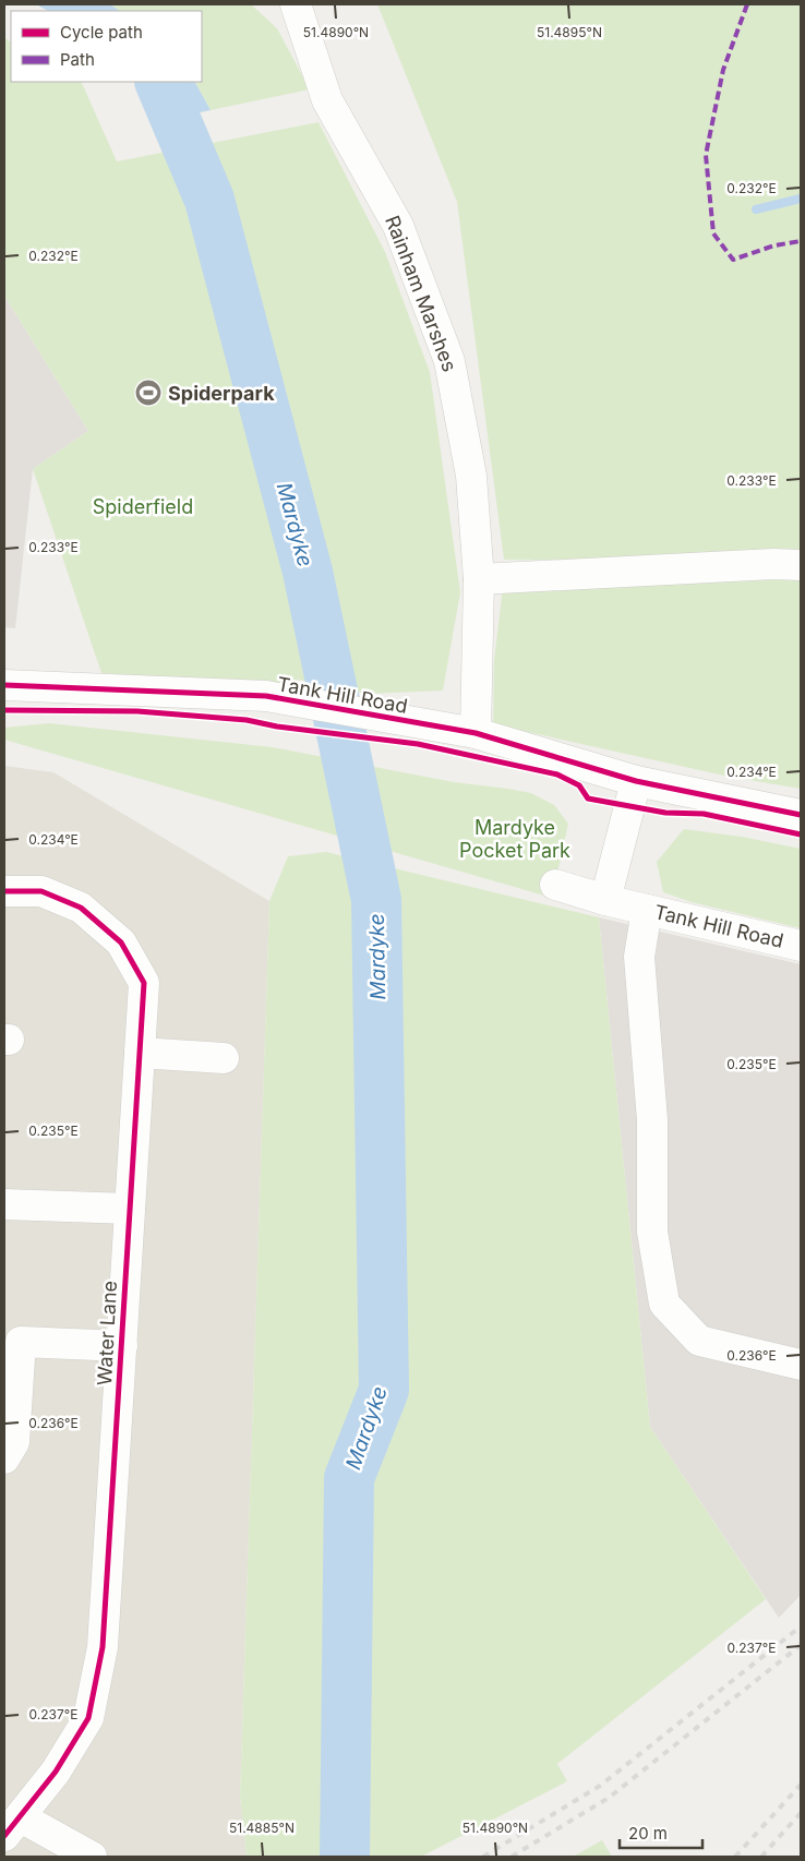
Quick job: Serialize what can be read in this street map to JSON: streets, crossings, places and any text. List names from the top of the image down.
{
  "streets": {
    "street": ["Rainham Marshes", "Tank Hill Road", "Water Lane"]
  },
  "crossings": [
    ["Rainham Marshes", "Tank Hill Road"]
  ],
  "water": ["Mardyke"],
  "parks": ["Spiderfield", "Mardyke Pocket Park"],
  "places": {
    "sports": ["Spiderpark"]
  },
  "legend": ["Cycle path", "Path"],
  "scale_bar": "20 m",
  "coordinates": [
    "51.4890°N",
    "51.4895°N",
    "0.232°E",
    "0.233°E",
    "0.234°E",
    "0.235°E",
    "0.236°E",
    "0.237°E",
    "51.4885°N"
  ]
}
